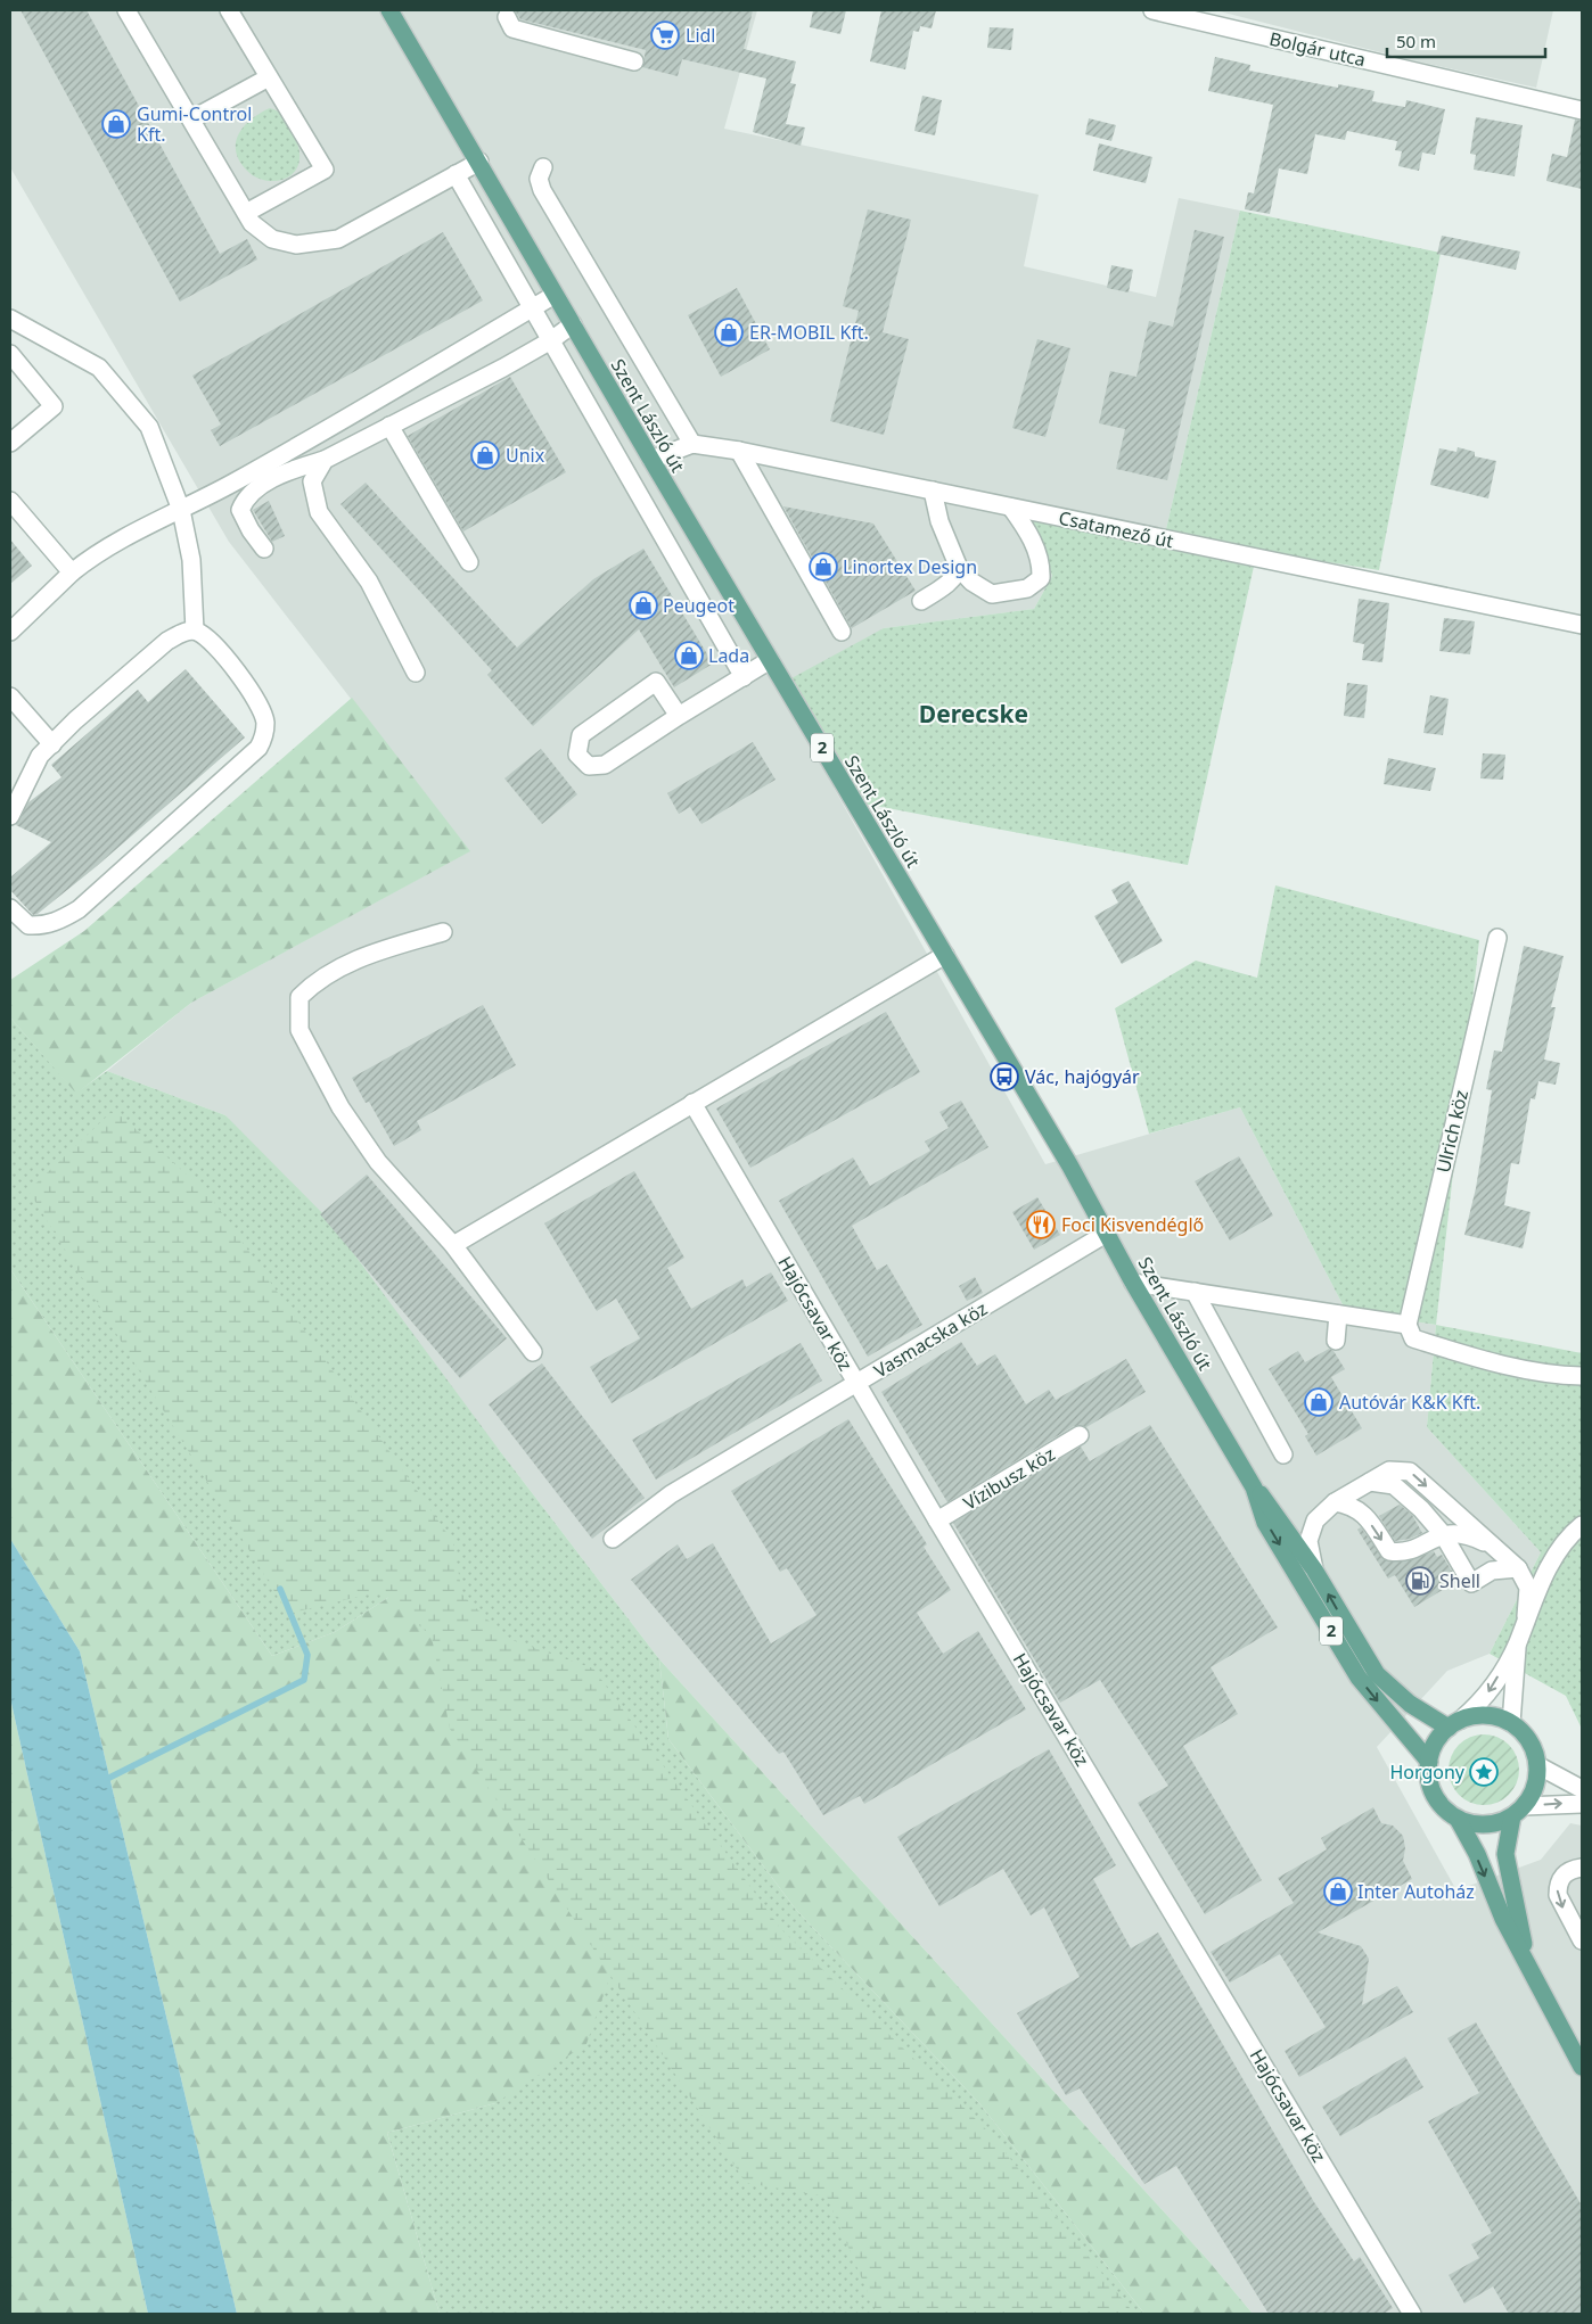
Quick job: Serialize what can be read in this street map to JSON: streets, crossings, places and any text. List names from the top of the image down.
{
  "streets": {
    "main road": ["Szent László út", "2"],
    "street": [
      "Bolgár utca",
      "Csatamező út",
      "Ulrich köz",
      "Hajócsavar köz",
      "Vasmacska köz",
      "Vízibusz köz"
    ]
  },
  "crossings": [
    ["Szent László út", "Csatamező út"],
    ["Szent László út", "2"],
    ["Szent László út", "Vasmacska köz"],
    ["Hajócsavar köz", "Vasmacska köz"],
    ["Hajócsavar köz", "Vízibusz köz"]
  ],
  "districts": ["Derecske"],
  "places": {
    "supermarket": ["Lidl"],
    "shop": [
      "Gumi-Control Kft.",
      "ER-MOBIL Kft.",
      "Unix",
      "Linortex Design",
      "Peugeot",
      "Lada",
      "Autóvár K&K Kft.",
      "Inter Autoház"
    ],
    "bus stop": ["Vác, hajógyár"],
    "restaurant": ["Foci Kisvendéglő"],
    "fuel station": ["Shell"],
    "place": ["Horgony"]
  },
  "scale_bar": "50 m"
}
